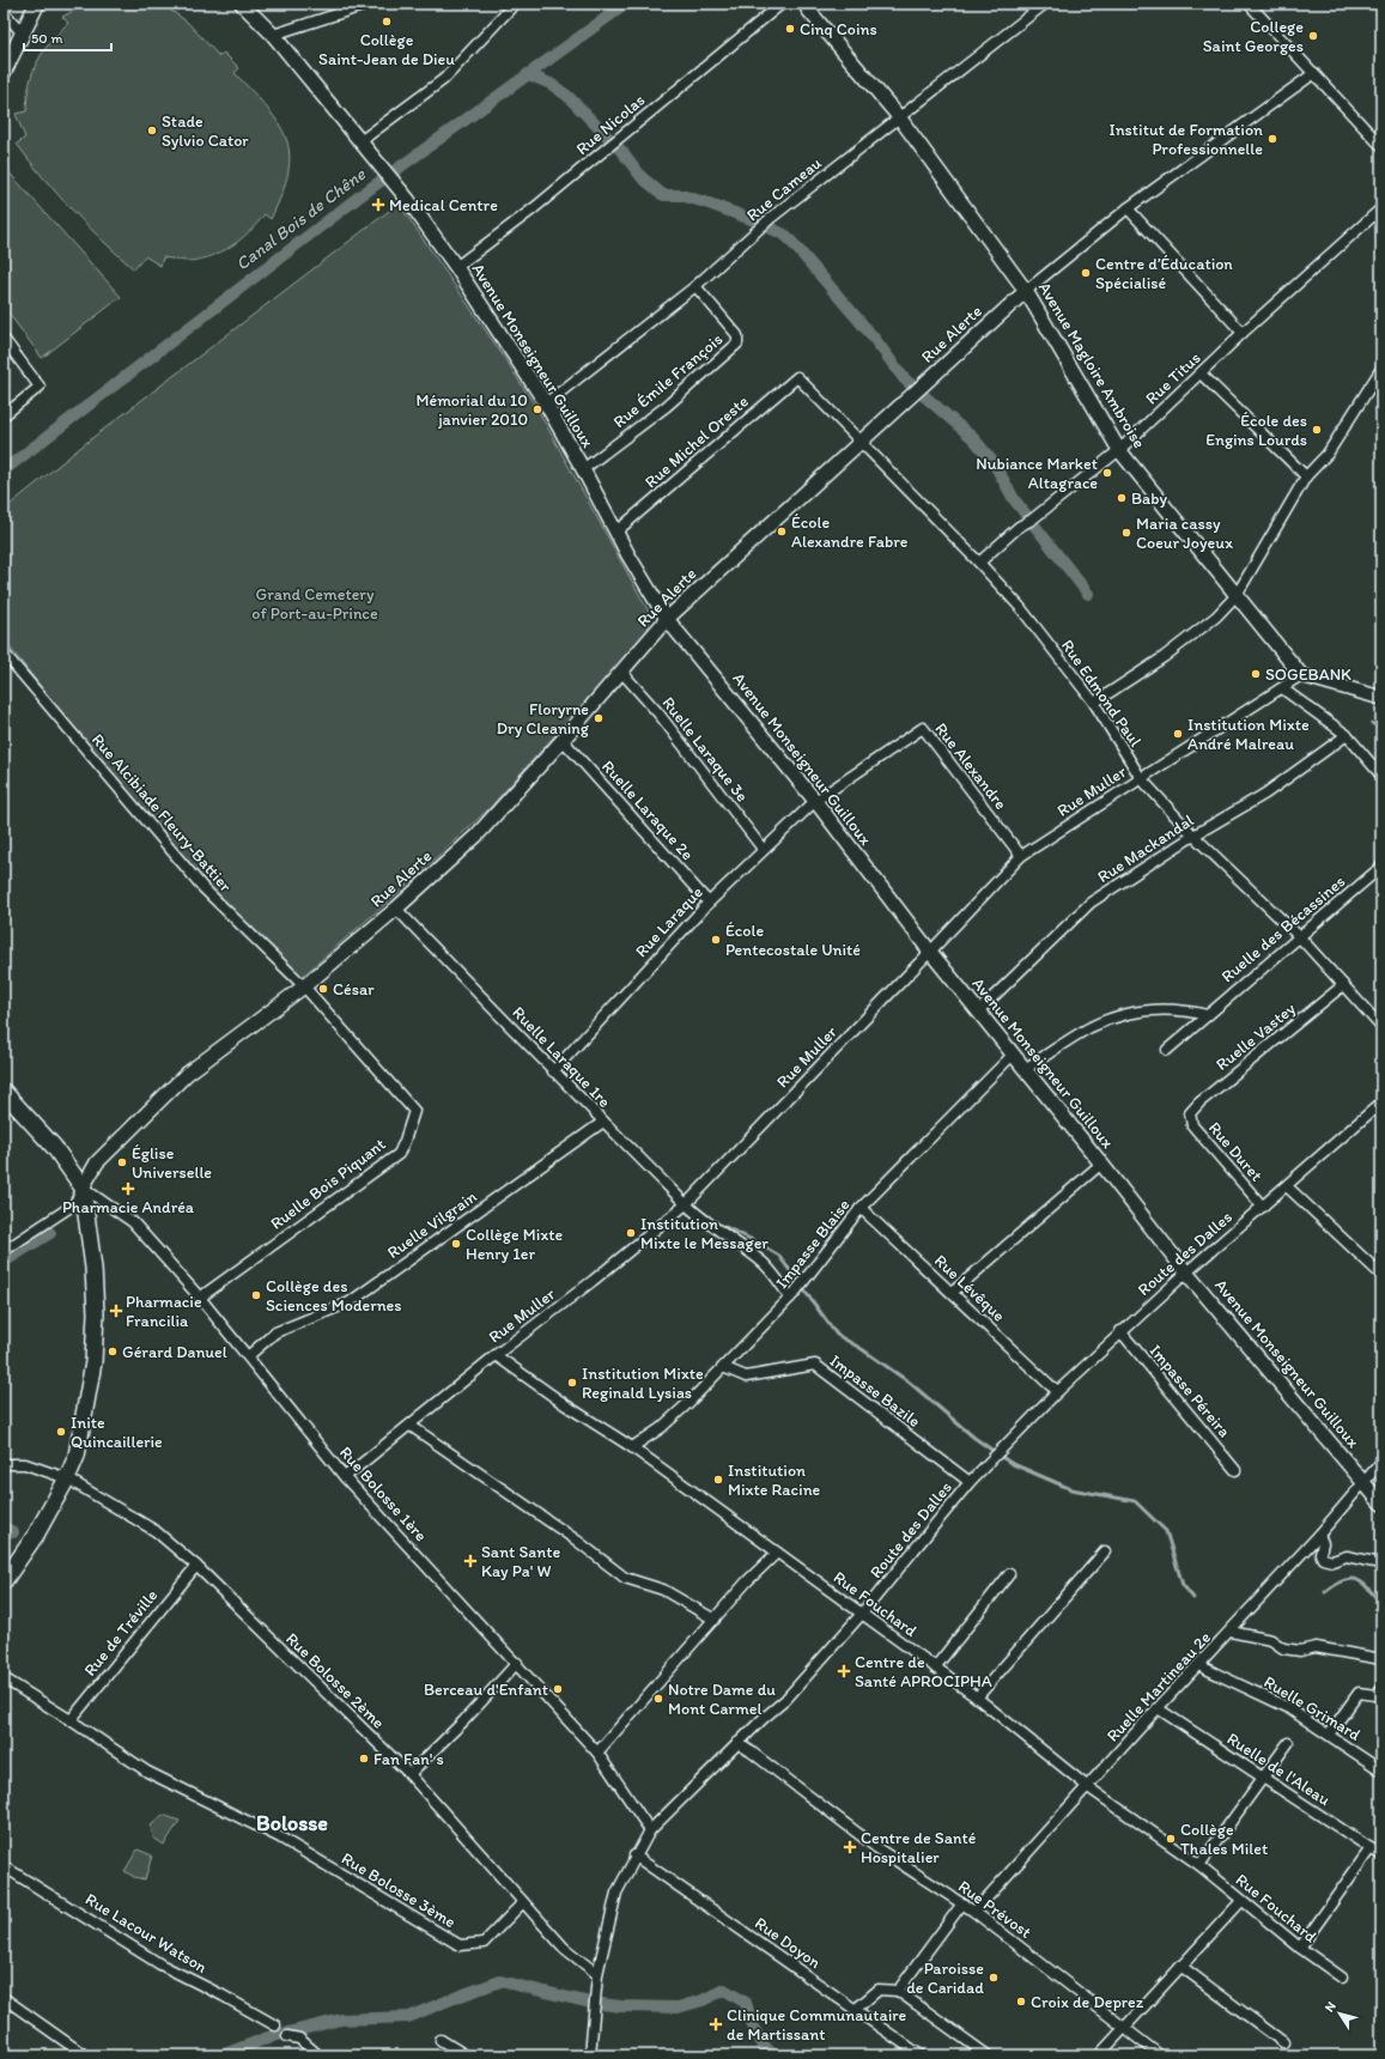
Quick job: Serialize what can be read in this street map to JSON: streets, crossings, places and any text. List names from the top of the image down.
{
  "streets": {
    "street": [
      "Rue Nicolas",
      "Rue Cameau",
      "Rue Alerte",
      "Avenue Monseigneur Guilloux",
      "Avenue Magloire Ambroise",
      "Rue Titus",
      "Rue Émile François",
      "Rue Michel Oreste",
      "Rue Edmond Paul",
      "Ruelle Laraque 3e",
      "Rue Alexandre",
      "Rue Muller",
      "Ruelle Laraque 2e",
      "Rue Alcibiade Fleury-Battier",
      "Rue Mackandal",
      "Rue Laraque",
      "Ruelle des Bécassines",
      "Ruelle Vastey",
      "Ruelle Laraque 1re",
      "Rue Duret",
      "Ruelle Bois Piquant",
      "Ruelle Vilgrain",
      "Impasse Blaise",
      "Route des Dalles",
      "Rue Lévêque",
      "Impasse Bazile",
      "Impasse Péreira",
      "Rue Bolosse 1ère",
      "Rue Fouchard",
      "Rue de Tréville",
      "Rue Bolosse 2ème",
      "Ruelle Martineau 2e",
      "Ruelle Grimard",
      "Ruelle de l'Aleau",
      "Rue Bolosse 3ème",
      "Rue Prévost",
      "Rue Lacour Watson",
      "Rue Doyon"
    ]
  },
  "crossings": [
    ["Rue Nicolas", "Avenue Monseigneur Guilloux"],
    ["Rue Cameau", "Avenue Monseigneur Guilloux"],
    ["Rue Cameau", "Avenue Magloire Ambroise"],
    ["Rue Cameau", "Rue Émile François"],
    ["Rue Alerte", "Avenue Monseigneur Guilloux"],
    ["Rue Alerte", "Avenue Magloire Ambroise"],
    ["Rue Alerte", "Rue Edmond Paul"],
    ["Rue Alerte", "Ruelle Laraque 3e"],
    ["Rue Alerte", "Ruelle Laraque 2e"],
    ["Rue Alerte", "Rue Alcibiade Fleury-Battier"],
    ["Rue Alerte", "Ruelle Laraque 1re"],
    ["Rue Alerte", "Ruelle Bois Piquant"],
    ["Rue Alerte", "Rue Bolosse 1ère"],
    ["Avenue Monseigneur Guilloux", "Rue Émile François"],
    ["Avenue Monseigneur Guilloux", "Rue Michel Oreste"],
    ["Avenue Monseigneur Guilloux", "Rue Alexandre"],
    ["Avenue Monseigneur Guilloux", "Rue Muller"],
    ["Avenue Monseigneur Guilloux", "Rue Mackandal"],
    ["Avenue Monseigneur Guilloux", "Rue Laraque"],
    ["Avenue Monseigneur Guilloux", "Impasse Blaise"],
    ["Avenue Monseigneur Guilloux", "Route des Dalles"],
    ["Avenue Monseigneur Guilloux", "Ruelle Martineau 2e"],
    ["Avenue Magloire Ambroise", "Rue Titus"],
    ["Avenue Magloire Ambroise", "Rue Muller"],
    ["Rue Titus", "Rue Edmond Paul"],
    ["Rue Michel Oreste", "Rue Edmond Paul"],
    ["Rue Edmond Paul", "Rue Muller"],
    ["Rue Edmond Paul", "Rue Mackandal"],
    ["Rue Edmond Paul", "Ruelle des Bécassines"],
    ["Rue Edmond Paul", "Ruelle Vastey"],
    ["Ruelle Laraque 3e", "Rue Laraque"],
    ["Rue Alexandre", "Rue Muller"],
    ["Rue Alexandre", "Rue Laraque"],
    ["Rue Muller", "Ruelle Laraque 1re"],
    ["Rue Muller", "Rue Bolosse 1ère"],
    ["Rue Muller", "Rue Fouchard"],
    ["Ruelle Laraque 2e", "Rue Laraque"],
    ["Rue Alcibiade Fleury-Battier", "Ruelle Bois Piquant"],
    ["Rue Laraque", "Ruelle Laraque 1re"],
    ["Ruelle Vastey", "Rue Duret"],
    ["Ruelle Laraque 1re", "Ruelle Vilgrain"],
    ["Ruelle Laraque 1re", "Impasse Blaise"],
    ["Rue Duret", "Route des Dalles"],
    ["Ruelle Bois Piquant", "Rue Bolosse 1ère"],
    ["Ruelle Vilgrain", "Rue Bolosse 1ère"],
    ["Impasse Blaise", "Rue Lévêque"],
    ["Impasse Blaise", "Impasse Bazile"],
    ["Impasse Blaise", "Rue Fouchard"],
    ["Route des Dalles", "Rue Lévêque"],
    ["Route des Dalles", "Impasse Bazile"],
    ["Route des Dalles", "Impasse Péreira"],
    ["Route des Dalles", "Rue Bolosse 1ère"],
    ["Route des Dalles", "Rue Fouchard"],
    ["Route des Dalles", "Rue Bolosse 2ème"],
    ["Route des Dalles", "Rue Prévost"],
    ["Route des Dalles", "Rue Doyon"],
    ["Rue Fouchard", "Ruelle Martineau 2e"],
    ["Rue de Tréville", "Rue Bolosse 2ème"],
    ["Rue de Tréville", "Rue Bolosse 3ème"],
    ["Rue Bolosse 2ème", "Rue Bolosse 3ème"],
    ["Ruelle Martineau 2e", "Ruelle Grimard"],
    ["Ruelle Martineau 2e", "Ruelle de l'Aleau"],
    ["Ruelle Martineau 2e", "Rue Prévost"]
  ],
  "districts": ["Bolosse"],
  "water": ["Canal Bois de Chêne"],
  "parks": ["Grand Cemetery of Port-au-Prince"],
  "places": {
    "other": [
      "Collège Saint-Jean de Dieu",
      "Cinq Coins",
      "College Saint Georges",
      "Stade Sylvio Cator",
      "Institut de Formation Professionnelle",
      "Centre d’Éducation Spécialisé",
      "Mémorial du 10 janvier 2010",
      "École des Engins Lourds",
      "Nubiance Market Altagrace",
      "Baby",
      "École Alexandre Fabre",
      "Maria cassy Coeur Joyeux",
      "SOGEBANK",
      "Floryrne Dry Cleaning",
      "Institution Mixte André Malreau",
      "École Pentecostale Unité",
      "César",
      "Église Universelle",
      "Institution Mixte le Messager",
      "Collège Mixte Henry 1er",
      "Collège des Sciences Modernes",
      "Gérard Danuel",
      "Institution Mixte Reginald Lysias",
      "Inite Quincaillerie",
      "Institution Mixte Racine",
      "Berceau d'Enfant",
      "Notre Dame du Mont Carmel",
      "Fan Fan' s",
      "Collège Thales Milet",
      "Paroisse de Caridad",
      "Croix de Deprez"
    ],
    "health": [
      "Medical Centre",
      "Pharmacie Andréa",
      "Pharmacie Francilia",
      "Sant Sante Kay Pa' W",
      "Centre de Santé APROCIPHA",
      "Centre de Santé Hospitalier",
      "Clinique Communautaire de Martissant"
    ]
  },
  "scale_bar": "50 m",
  "north": "top left"
}
